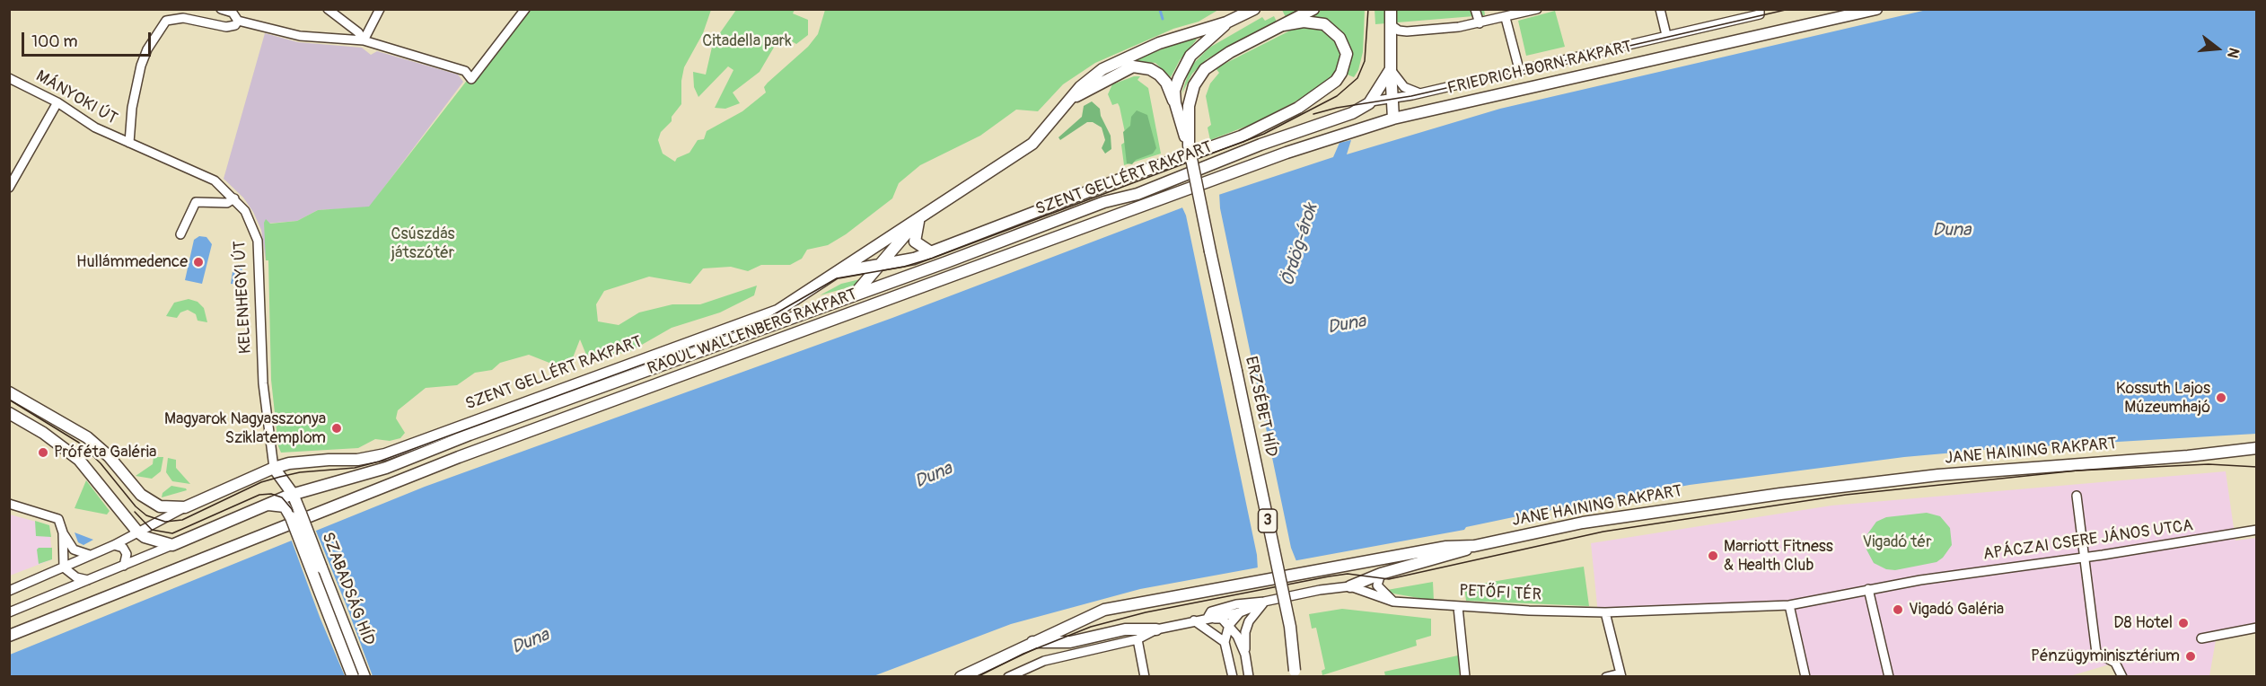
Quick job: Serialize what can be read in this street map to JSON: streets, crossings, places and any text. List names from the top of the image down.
{
  "streets": {
    "main road": [
      "FRIEDRICH BORN RAKPART",
      "SZENT GELLÉRT RAKPART",
      "RAOUL WALLENBERG RAKPART",
      "ERZSÉBET HÍD",
      "JANE HAINING RAKPART",
      "3",
      "SZABADSÁG HÍD"
    ],
    "street": [
      "MÁNYOKI ÚT",
      "KELENHEGYI ÚT",
      "APÁCZAI CSERE JÁNOS UTCA",
      "PETŐFI TÉR"
    ]
  },
  "crossings": [
    ["FRIEDRICH BORN RAKPART", "RAOUL WALLENBERG RAKPART"],
    ["MÁNYOKI ÚT", "KELENHEGYI ÚT"],
    ["SZENT GELLÉRT RAKPART", "KELENHEGYI ÚT"],
    ["SZENT GELLÉRT RAKPART", "3"],
    ["RAOUL WALLENBERG RAKPART", "SZABADSÁG HÍD"],
    ["ERZSÉBET HÍD", "3"]
  ],
  "water": ["Duna", "Ördög-árok"],
  "parks": ["Citadella park", "Csúszdás játszótér", "Vigadó tér"],
  "places": [
    "Hullámmedence",
    "Kossuth Lajos Múzeumhajó",
    "Magyarok Nagyasszonya Sziklatemplom",
    "Próféta Galéria",
    "Marriott Fitness & Health Club",
    "Vigadó Galéria",
    "D8 Hotel",
    "Pénzügyminisztérium"
  ],
  "scale_bar": "100 m",
  "north": "right"
}
